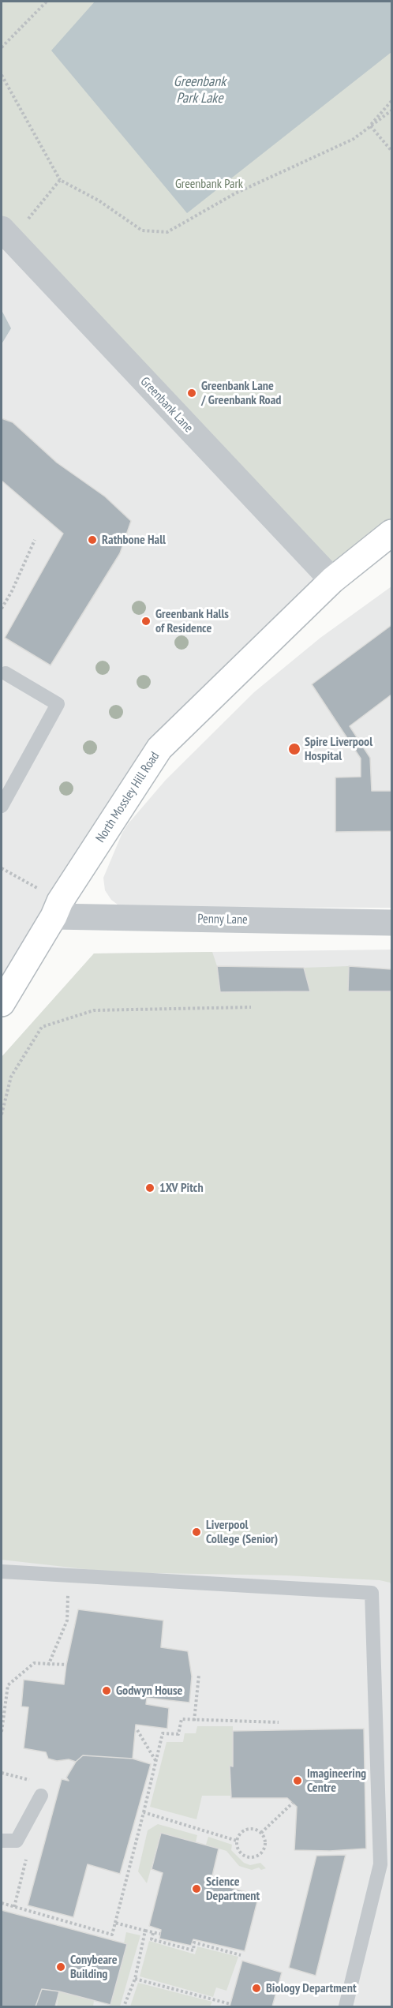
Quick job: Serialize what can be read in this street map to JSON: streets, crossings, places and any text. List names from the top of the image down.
{
  "streets": {
    "street": ["Greenbank Lane", "North Mossley Hill Road", "Penny Lane"]
  },
  "crossings": [
    ["Greenbank Lane", "North Mossley Hill Road"],
    ["North Mossley Hill Road", "Penny Lane"]
  ],
  "water": ["Greenbank Park Lake"],
  "parks": ["Greenbank Park"],
  "places": [
    "Greenbank Lane / Greenbank Road",
    "Rathbone Hall",
    "Greenbank Halls of Residence",
    "Spire Liverpool Hospital",
    "1XV Pitch",
    "Liverpool College (Senior)",
    "Godwyn House",
    "Imagineering Centre",
    "Science Department",
    "Conybeare Building",
    "Biology Department"
  ]
}
